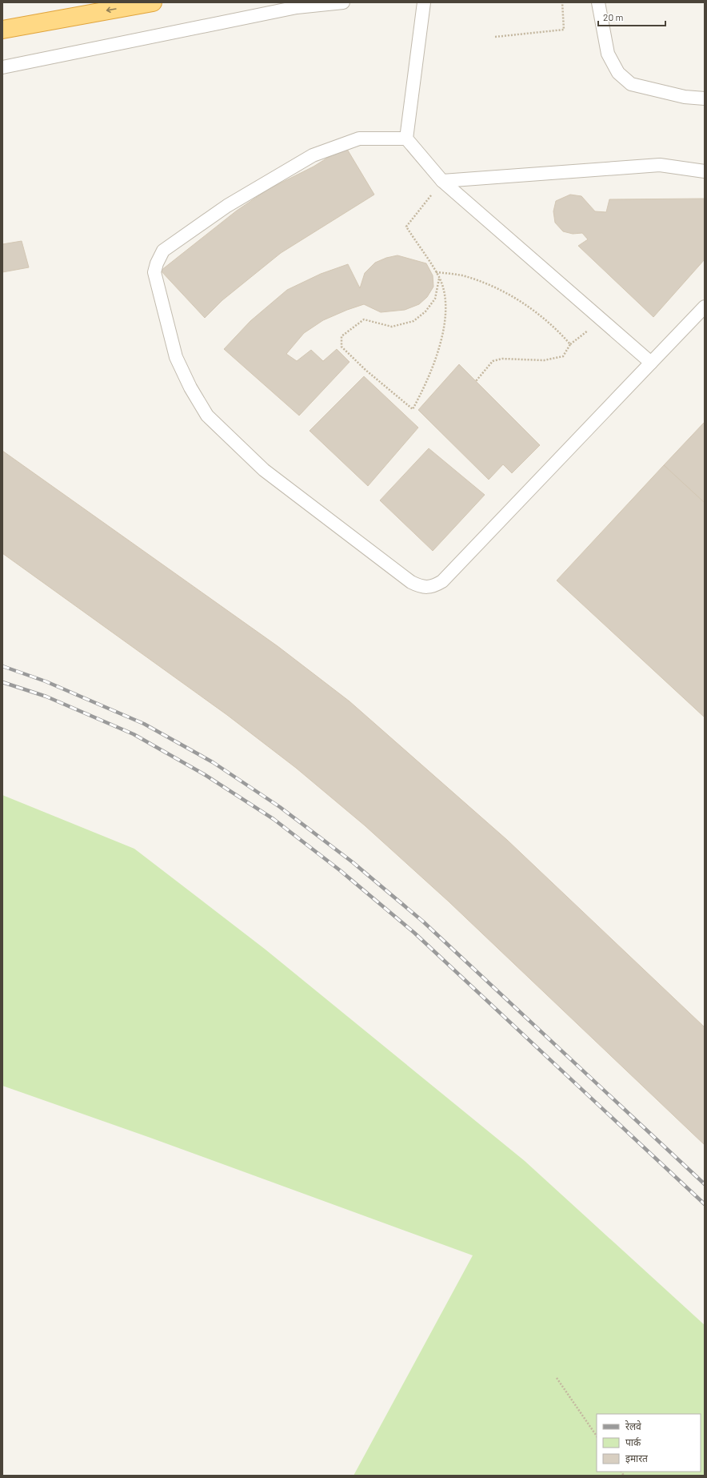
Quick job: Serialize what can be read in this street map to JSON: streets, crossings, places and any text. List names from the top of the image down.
{
  "legend": ["रेलवे", "पार्क", "इमारत"],
  "scale_bar": "20 m"
}
